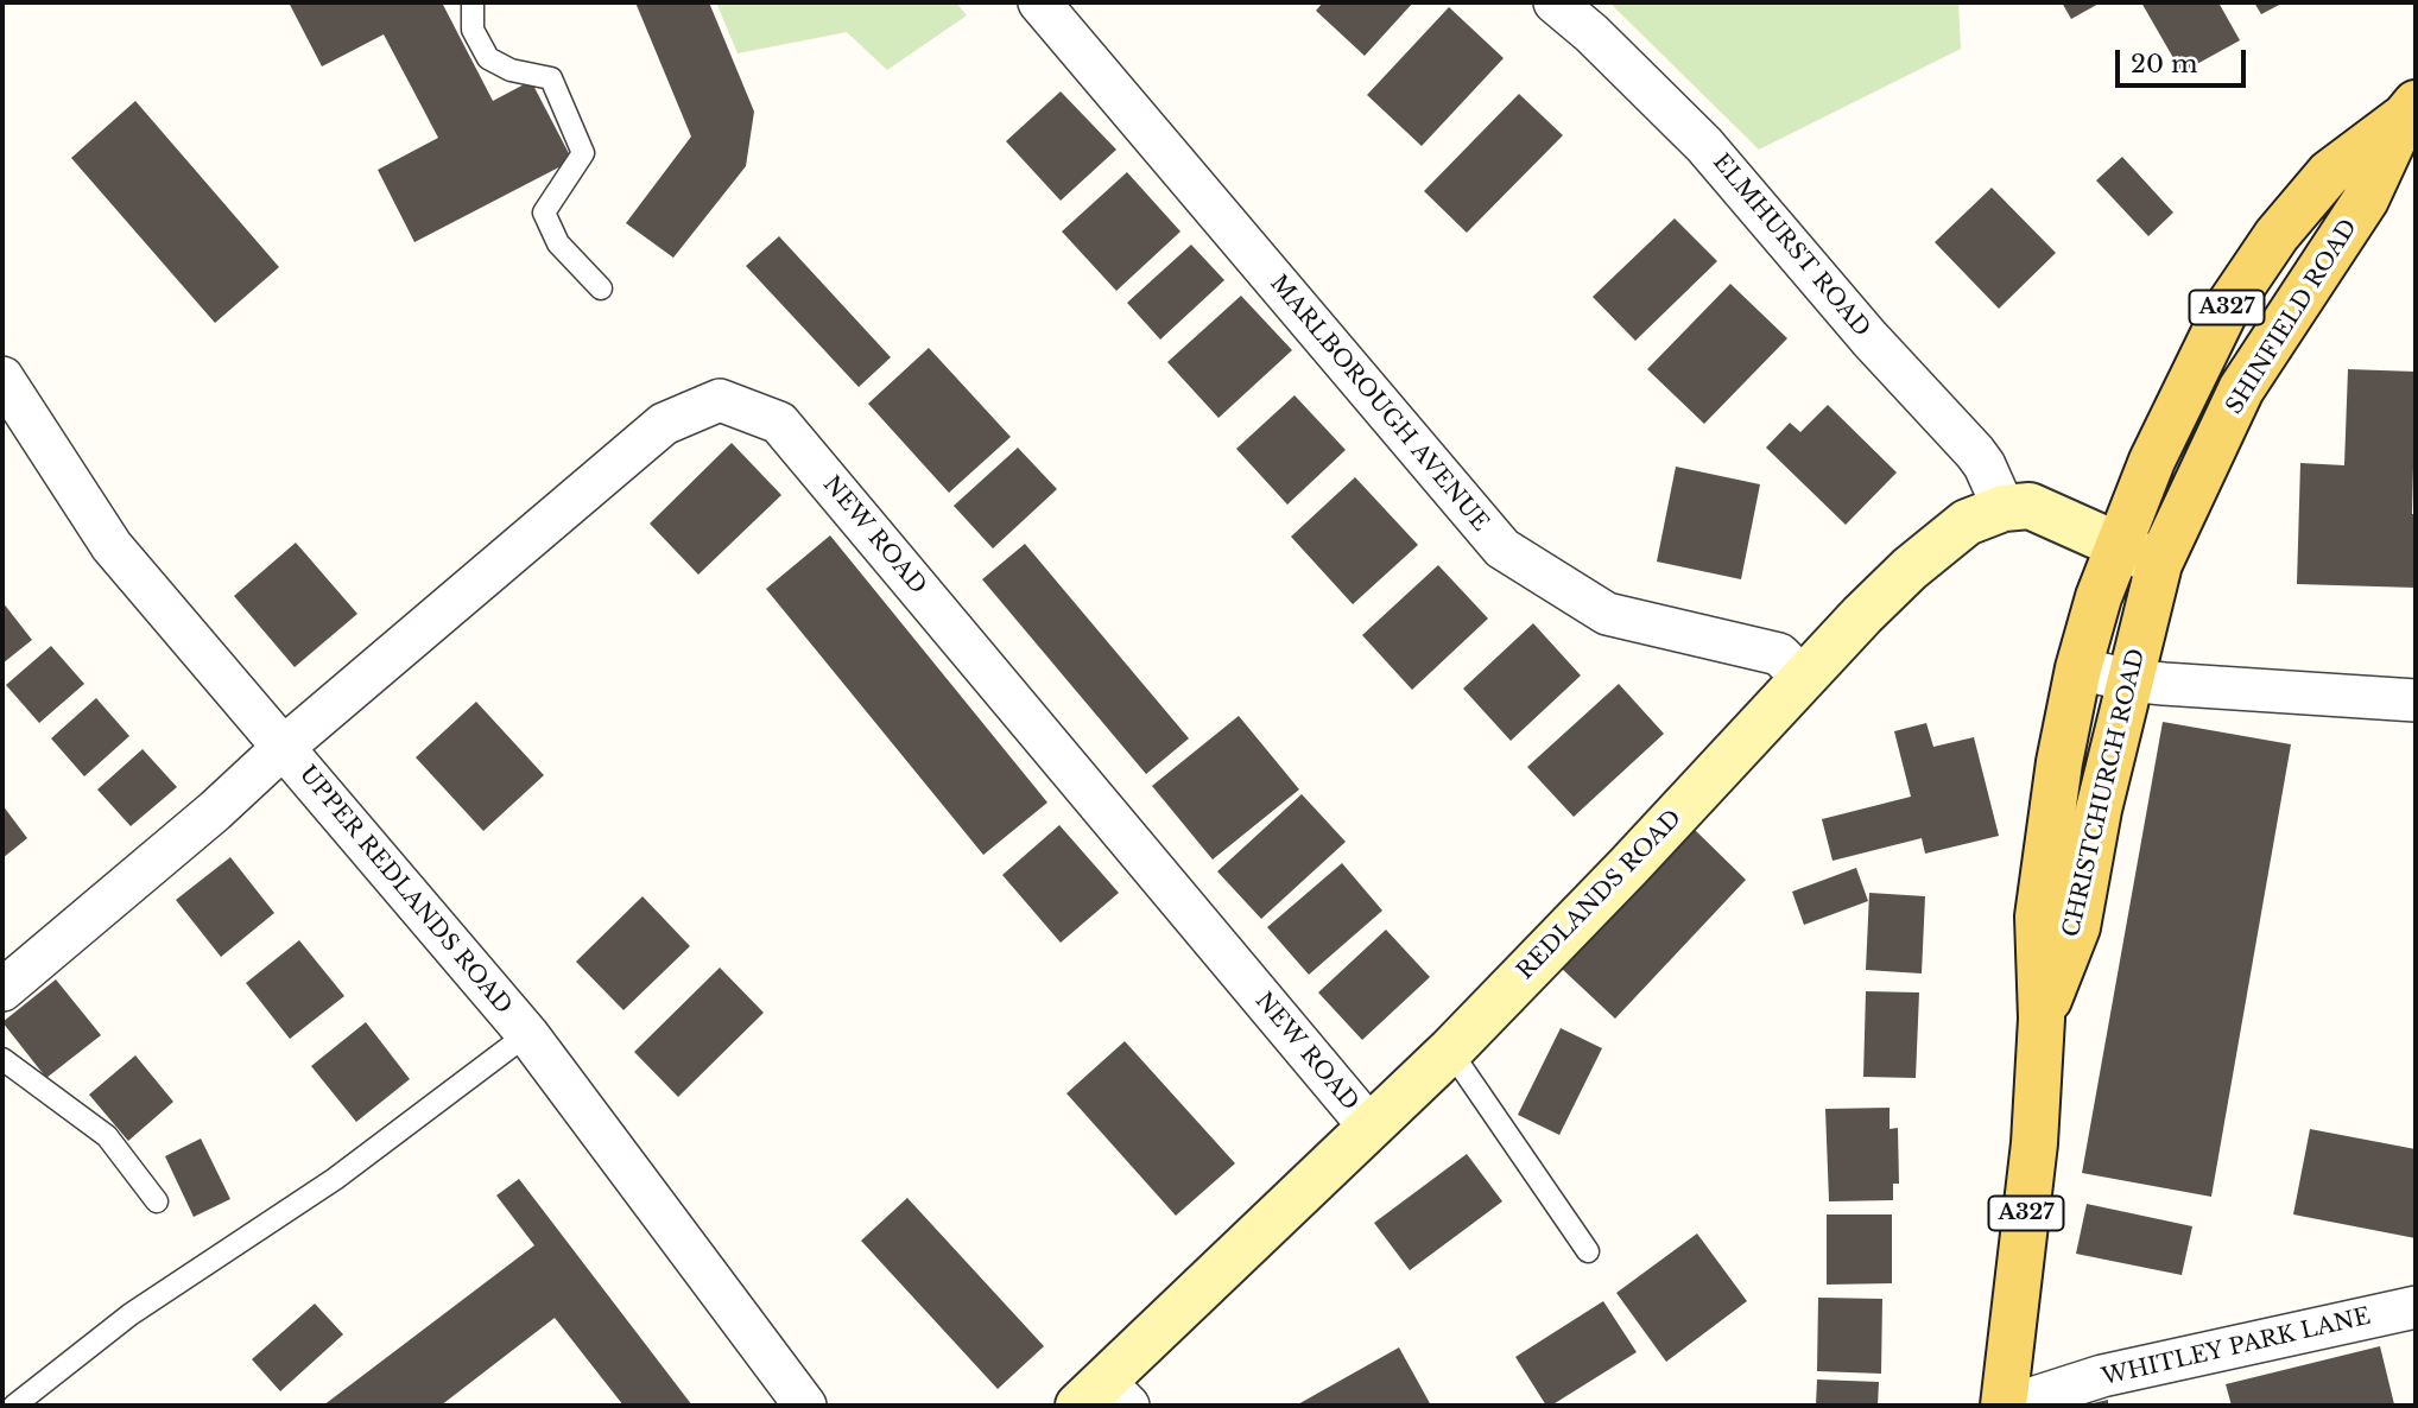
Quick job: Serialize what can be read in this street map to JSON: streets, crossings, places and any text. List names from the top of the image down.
{
  "streets": {
    "main road": ["A327", "SHINFIELD ROAD", "CHRISTCHURCH ROAD"],
    "street": [
      "ELMHURST ROAD",
      "MARLBOROUGH AVENUE",
      "NEW ROAD",
      "UPPER REDLANDS ROAD",
      "REDLANDS ROAD",
      "WHITLEY PARK LANE"
    ]
  },
  "crossings": [
    ["ELMHURST ROAD", "REDLANDS ROAD"],
    ["SHINFIELD ROAD", "CHRISTCHURCH ROAD"],
    ["SHINFIELD ROAD", "REDLANDS ROAD"],
    ["MARLBOROUGH AVENUE", "REDLANDS ROAD"],
    ["NEW ROAD", "UPPER REDLANDS ROAD"],
    ["NEW ROAD", "REDLANDS ROAD"],
    ["CHRISTCHURCH ROAD", "REDLANDS ROAD"]
  ],
  "scale_bar": "20 m"
}
